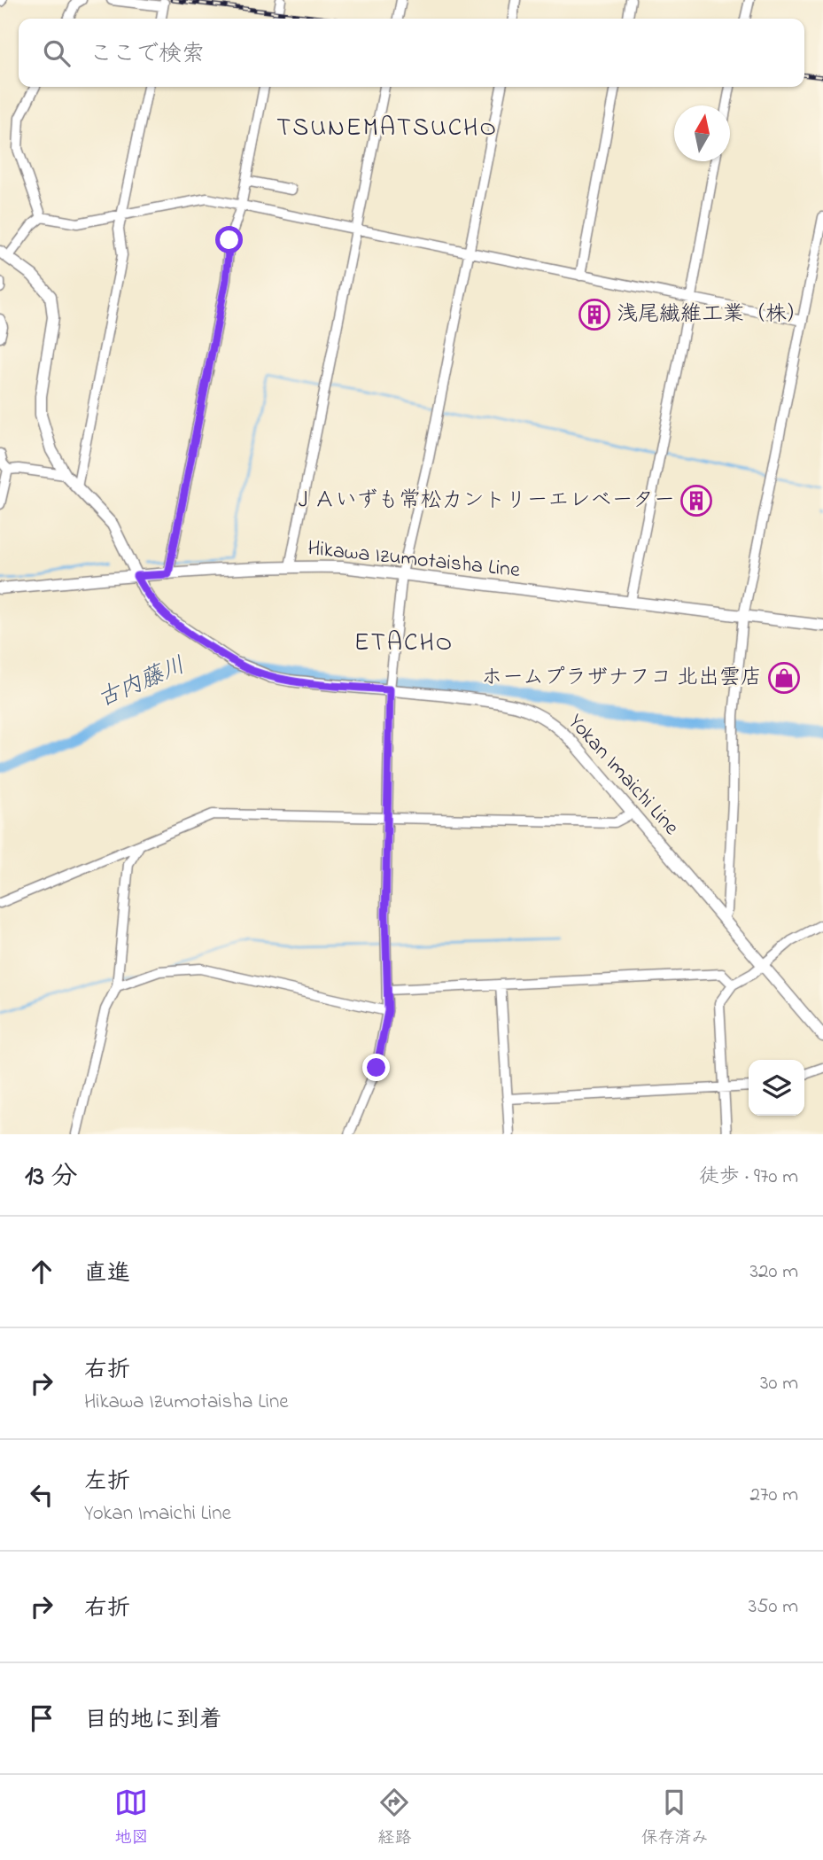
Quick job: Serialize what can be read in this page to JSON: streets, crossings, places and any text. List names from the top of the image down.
{
  "streets": {
    "main road": ["Hikawa Izumotaisha Line", "Yokan Imaichi Line"]
  },
  "crossings": [
    ["Hikawa Izumotaisha Line", "Yokan Imaichi Line"]
  ],
  "districts": ["TSUNEMATSUCHO", "ETACHO"],
  "water": ["古内藤川"],
  "places": {
    "building": ["浅尾繊維工業（株）", "ＪＡいずも常松カントリーエレベーター"],
    "shop": ["ホームプラザナフコ 北出雲店"]
  },
  "north": "top",
  "page": {
    "search": "ここで検索",
    "heading": ["13 分", "徒歩 · 970 m"],
    "list": [
      ["直進", "320 m"],
      ["右折", "Hikawa Izumotaisha Line", "30 m"],
      ["左折", "Yokan Imaichi Line", "270 m"],
      ["右折", "350 m"],
      "目的地に到着"
    ],
    "nav": ["地図", "経路", "保存済み"]
  }
}
